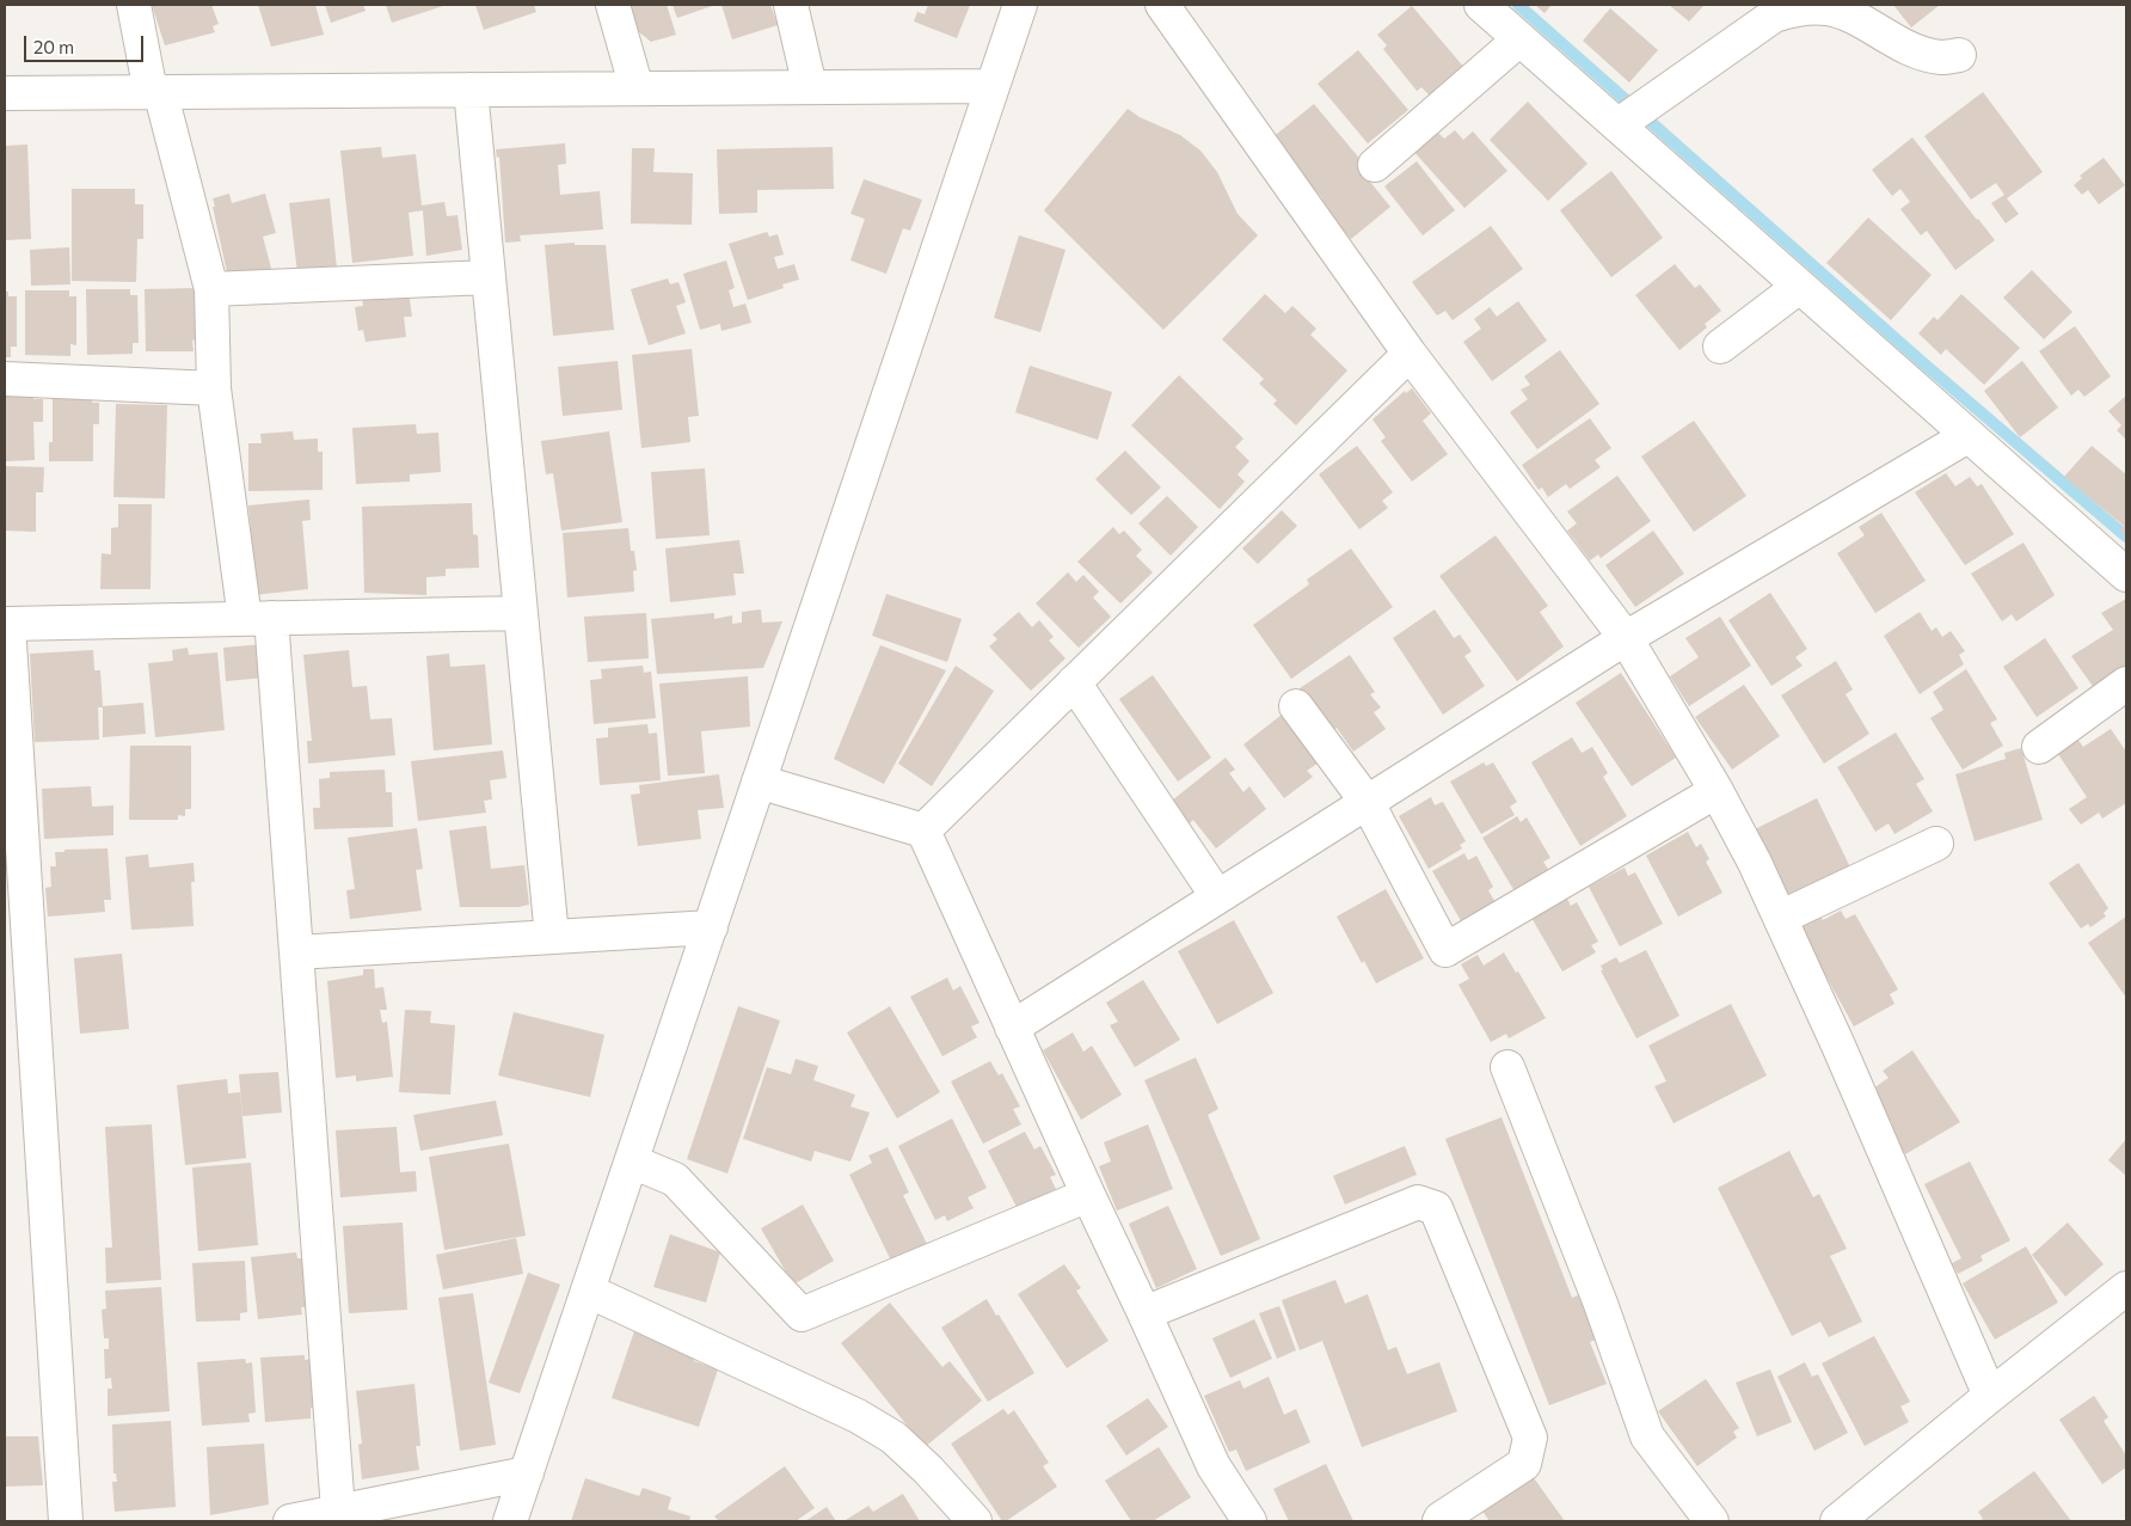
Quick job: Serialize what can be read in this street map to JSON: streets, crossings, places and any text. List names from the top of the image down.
{
  "scale_bar": "20 m"
}
